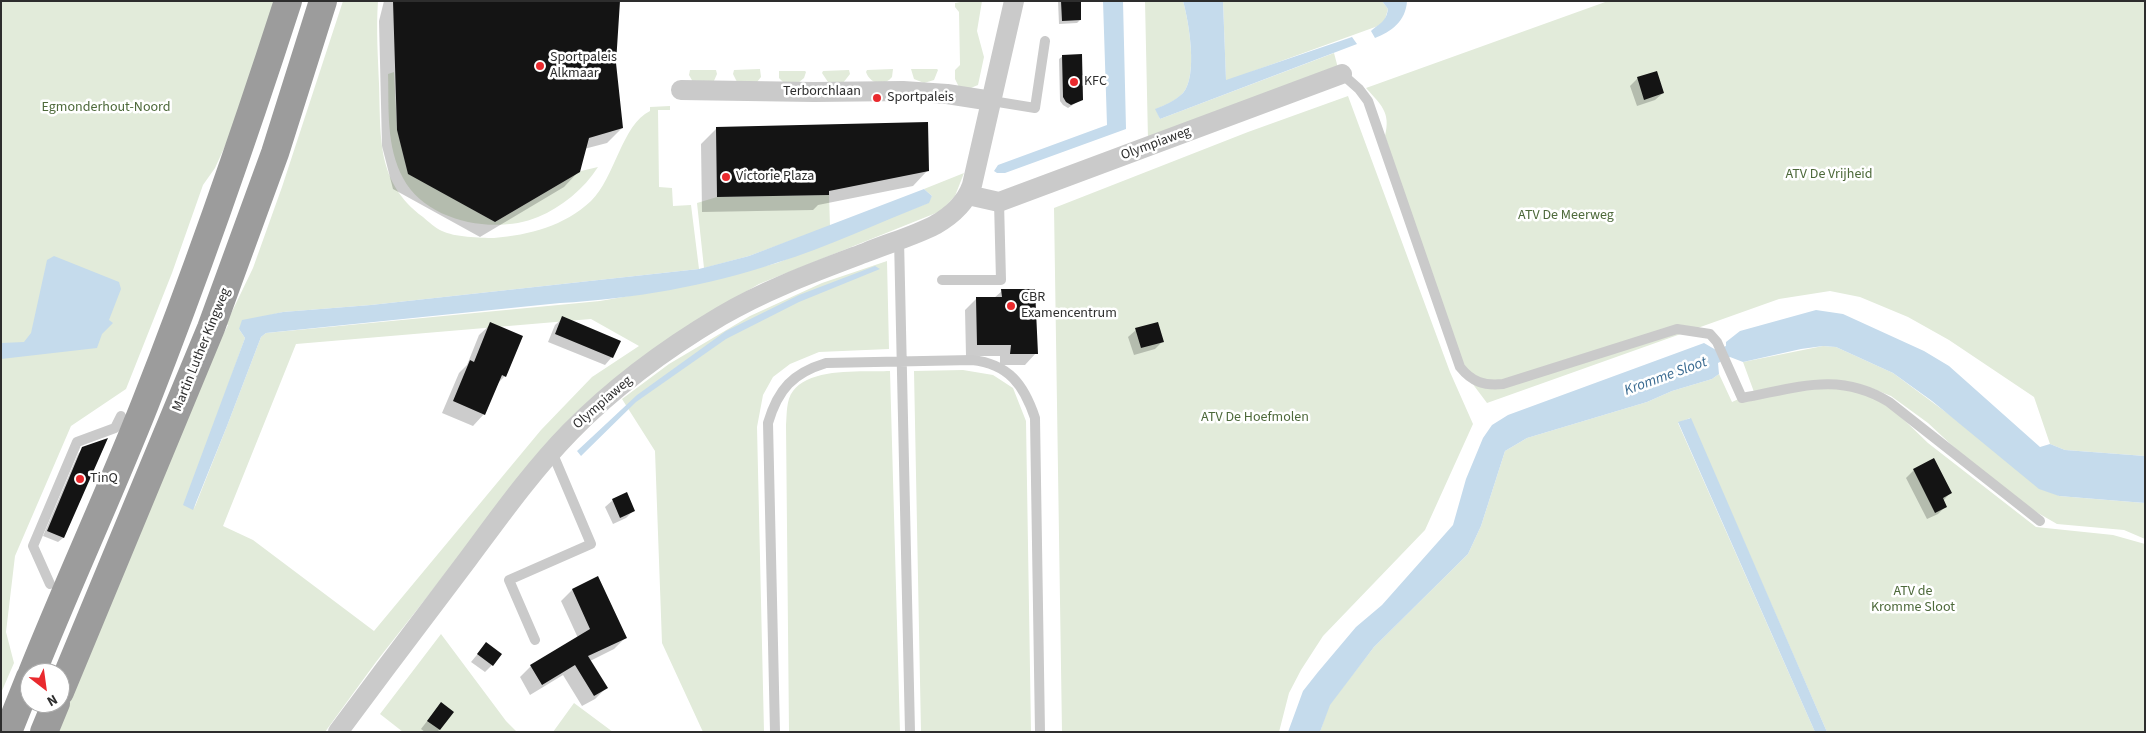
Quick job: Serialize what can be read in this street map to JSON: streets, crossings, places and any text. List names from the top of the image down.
{
  "streets": {
    "highway": ["Martin Luther Kingweg"],
    "street": ["Terborchlaan", "Olympiaweg"]
  },
  "crossings": [
    ["Terborchlaan", "Olympiaweg"]
  ],
  "water": ["Kromme Sloot"],
  "parks": [
    "Egmonderhout-Noord",
    "ATV De Vrijheid",
    "ATV De Meerweg",
    "ATV De Hoefmolen",
    "ATV de Kromme Sloot"
  ],
  "places": [
    "Sportpaleis Alkmaar",
    "KFC",
    "Sportpaleis",
    "Victorie Plaza",
    "CBR Examencentrum",
    "TinQ"
  ],
  "north": "bottom right"
}
